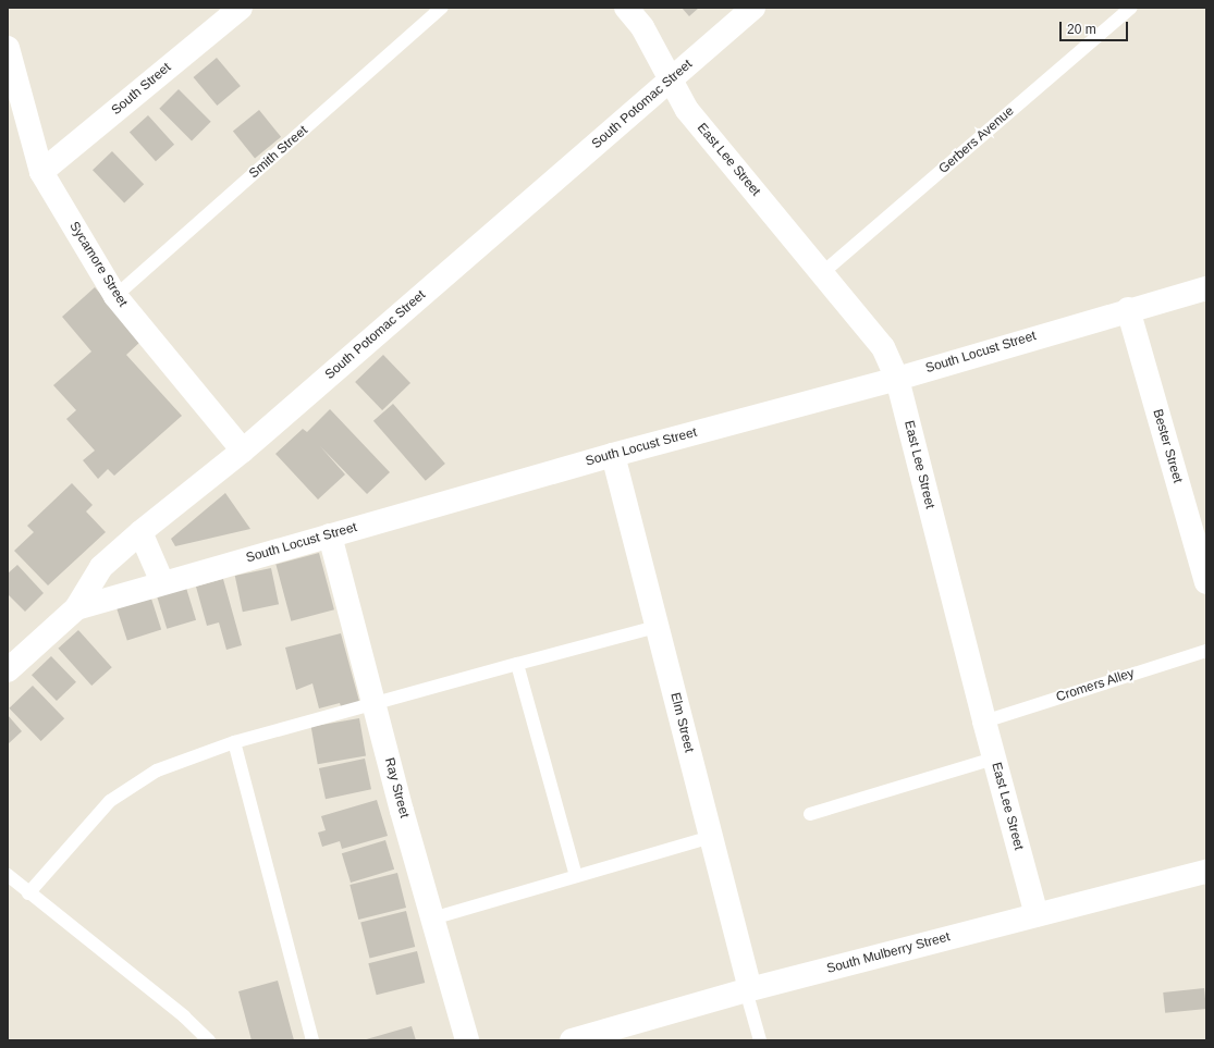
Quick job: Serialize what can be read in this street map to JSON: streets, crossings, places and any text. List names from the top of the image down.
{
  "streets": {
    "street": [
      "South Street",
      "South Potomac Street",
      "East Lee Street",
      "Sycamore Street",
      "South Locust Street",
      "Bester Street",
      "Elm Street",
      "Ray Street",
      "South Mulberry Street"
    ],
    "lane": ["Gerbers Avenue", "Smith Street", "Cromers Alley"]
  },
  "crossings": [
    ["South Street", "Sycamore Street"],
    ["South Potomac Street", "East Lee Street"],
    ["South Potomac Street", "Sycamore Street"],
    ["South Potomac Street", "South Locust Street"],
    ["Gerbers Avenue", "East Lee Street"],
    ["Smith Street", "Sycamore Street"],
    ["East Lee Street", "South Locust Street"],
    ["East Lee Street", "Cromers Alley"],
    ["East Lee Street", "South Mulberry Street"],
    ["South Locust Street", "Bester Street"],
    ["South Locust Street", "Elm Street"],
    ["South Locust Street", "Ray Street"],
    ["Elm Street", "South Mulberry Street"]
  ],
  "scale_bar": "20 m"
}
